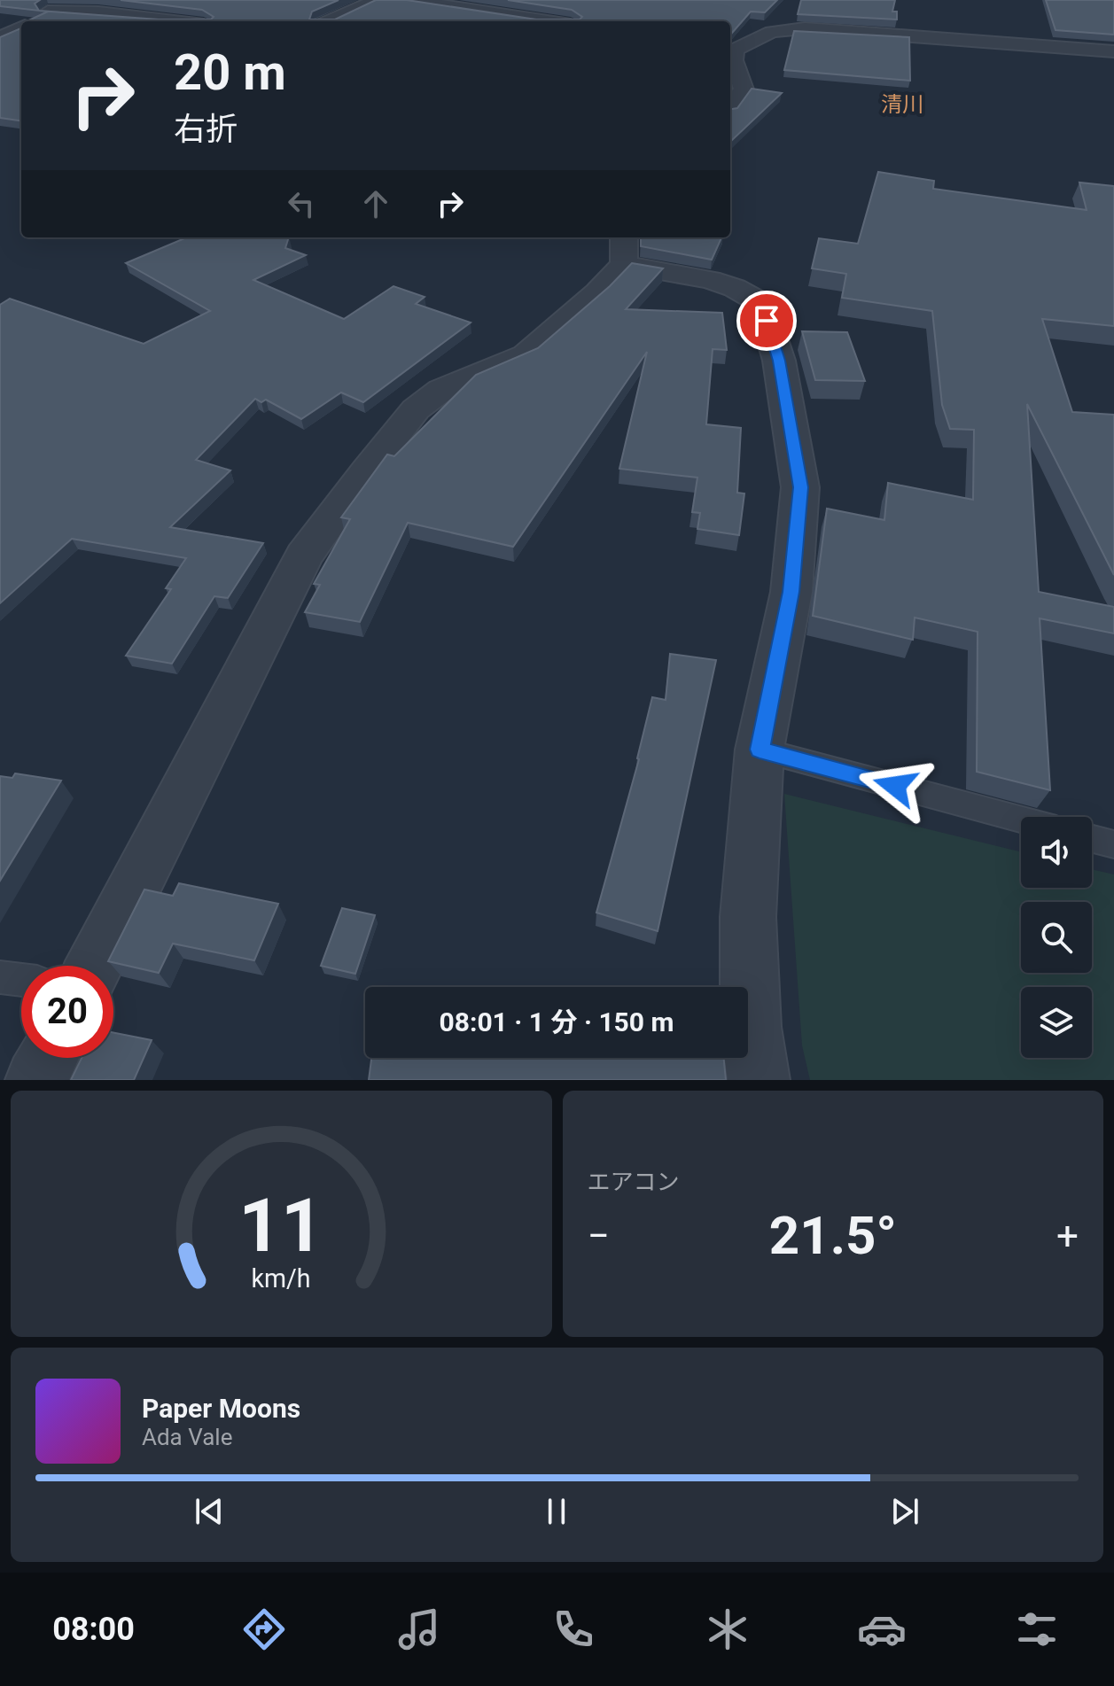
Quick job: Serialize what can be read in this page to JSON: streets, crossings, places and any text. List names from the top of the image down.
{
  "districts": ["清川"],
  "page": {
    "turn": ["20 m", "右折"],
    "limit": "20",
    "trip": "08:01 · 1 分 · 150 m",
    "tile": "エアコン",
    "heat": ["−", "21.5°", "+"],
    "song": ["Paper Moons", "Ada Vale"],
    "tabs": "08:00",
    "gauge": ["11", "km/h"]
  }
}
